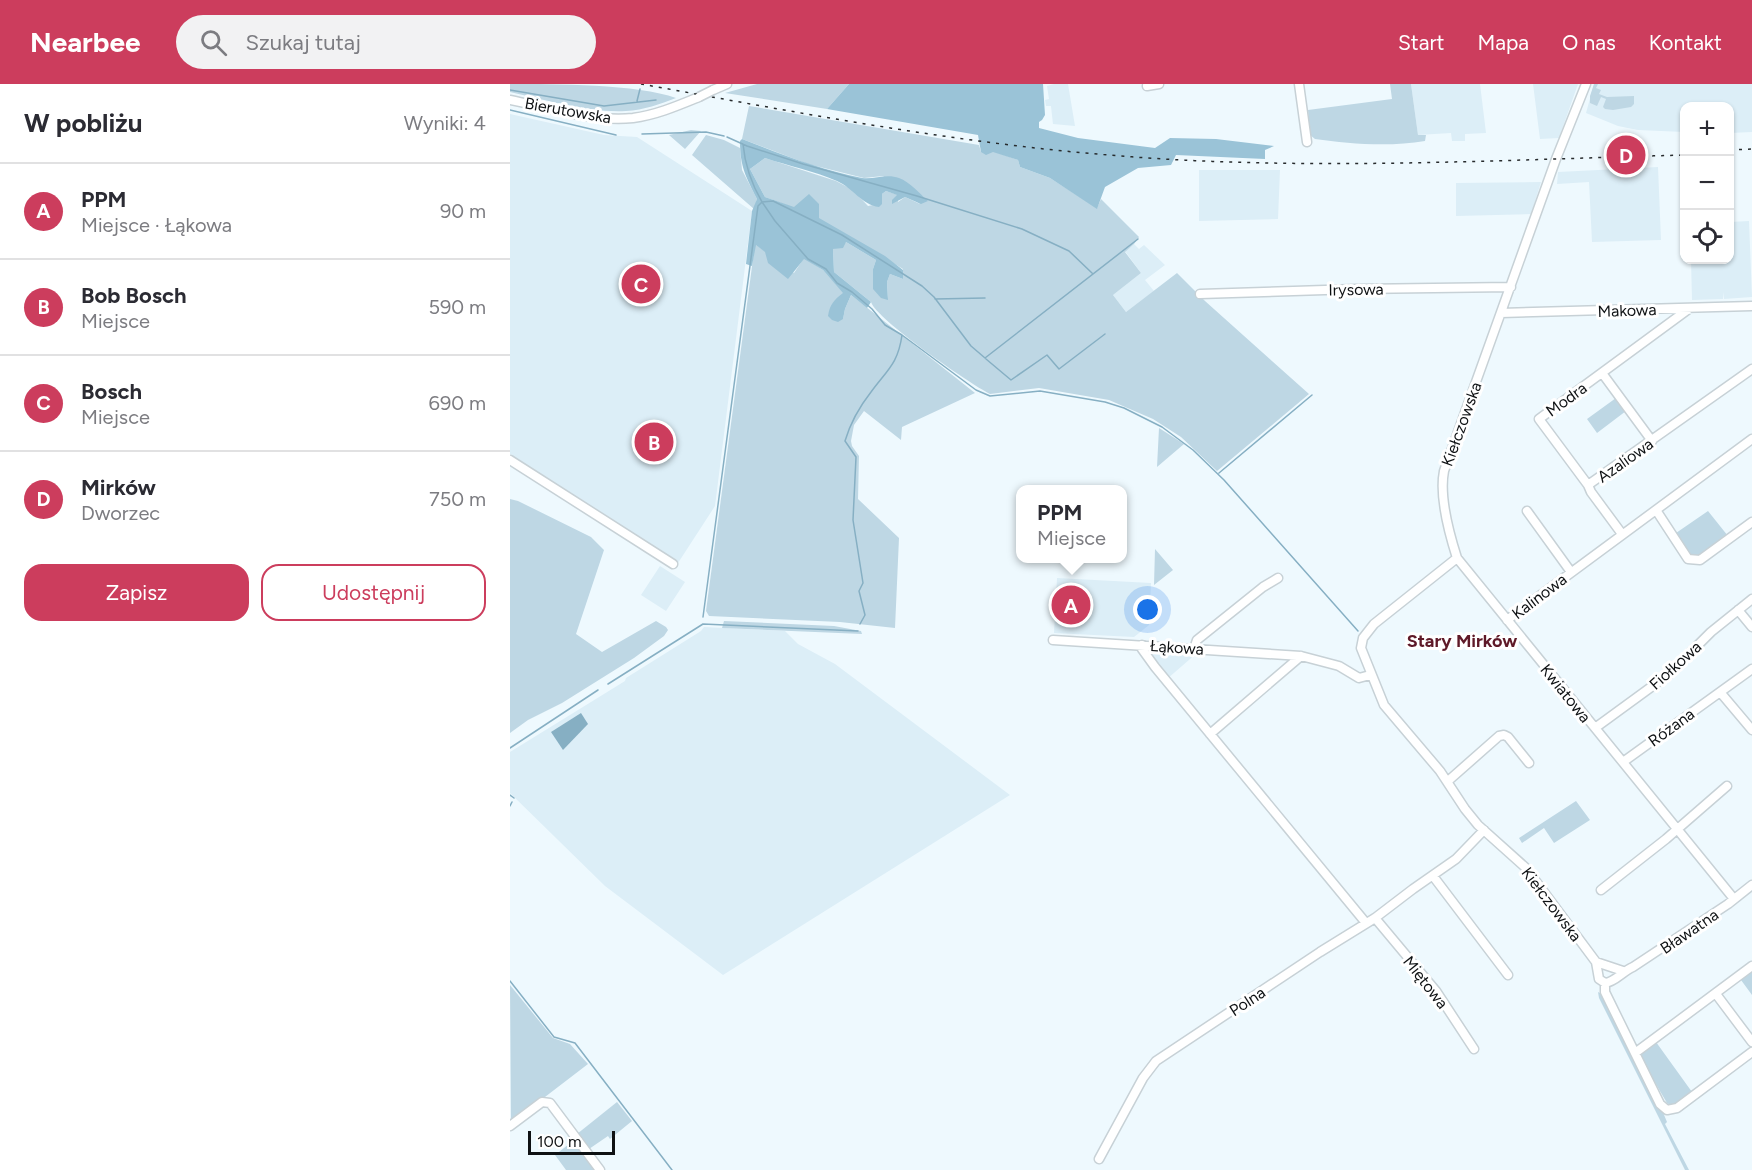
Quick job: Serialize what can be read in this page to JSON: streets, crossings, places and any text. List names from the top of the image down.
{
  "streets": {
    "street": [
      "Bierutowska",
      "Irysowa",
      "Makowa",
      "Modra",
      "Kiełczowska",
      "Azaliowa",
      "Kalinowa",
      "Łąkowa",
      "Fiołkowa",
      "Kwiatowa",
      "Różana",
      "Bławatna",
      "Miętowa",
      "Polna"
    ]
  },
  "crossings": [
    ["Irysowa", "Kiełczowska"],
    ["Makowa", "Modra"],
    ["Makowa", "Kiełczowska"],
    ["Modra", "Azaliowa"],
    ["Kiełczowska", "Łąkowa"],
    ["Kiełczowska", "Kwiatowa"],
    ["Kiełczowska", "Bławatna"],
    ["Kiełczowska", "Polna"],
    ["Azaliowa", "Kalinowa"],
    ["Kalinowa", "Kwiatowa"],
    ["Fiołkowa", "Kwiatowa"],
    ["Kwiatowa", "Różana"],
    ["Kwiatowa", "Bławatna"],
    ["Miętowa", "Polna"]
  ],
  "districts": ["Stary Mirków"],
  "scale_bar": "100 m",
  "page": {
    "header": "Nearbee",
    "search": "Szukaj tutaj",
    "nav": [
      "Start",
      "Mapa",
      "O nas",
      "Kontakt"
    ],
    "heading": ["W pobliżu", "Wyniki: 4"],
    "map_buttons": ["+", "−"],
    "pins": [
      "D",
      "C",
      "B",
      "A"
    ],
    "list": [
      {
        "mark": "A",
        "name": "PPM",
        "note": "Miejsce · Łąkowa",
        "value": "90 m"
      },
      {
        "mark": "B",
        "name": "Bob Bosch",
        "note": "Miejsce",
        "value": "590 m"
      },
      {
        "mark": "C",
        "name": "Bosch",
        "note": "Miejsce",
        "value": "690 m"
      },
      {
        "mark": "D",
        "name": "Mirków",
        "note": "Dworzec",
        "value": "750 m"
      }
    ],
    "popup": ["PPM", "Miejsce"],
    "buttons": ["Zapisz", "Udostępnij"],
    "scale": "100 m"
  }
}
